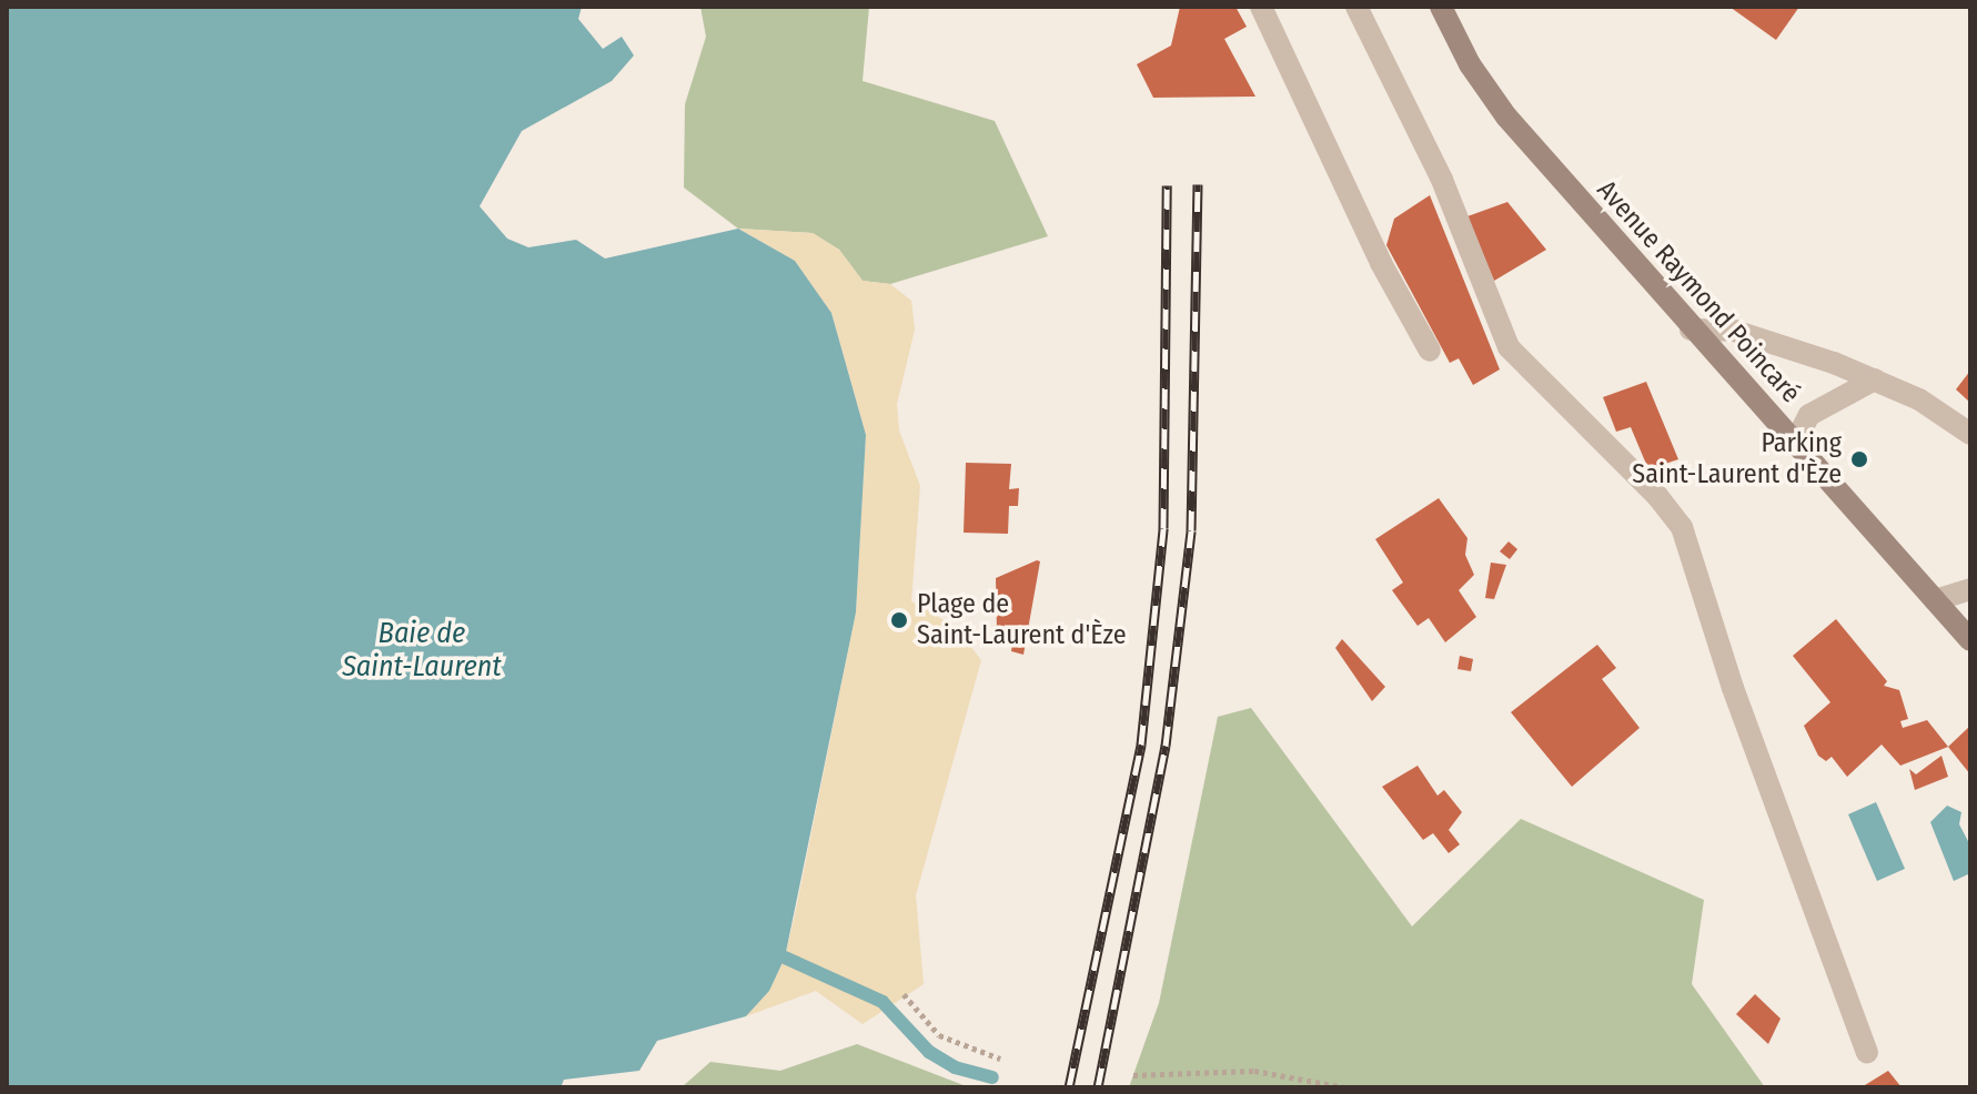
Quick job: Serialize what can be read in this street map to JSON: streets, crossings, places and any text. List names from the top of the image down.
{
  "streets": {
    "main road": ["Avenue Raymond Poincaré"]
  },
  "water": ["Baie de Saint-Laurent"],
  "places": ["Parking Saint-Laurent d'Èze", "Plage de Saint-Laurent d'Èze"]
}
